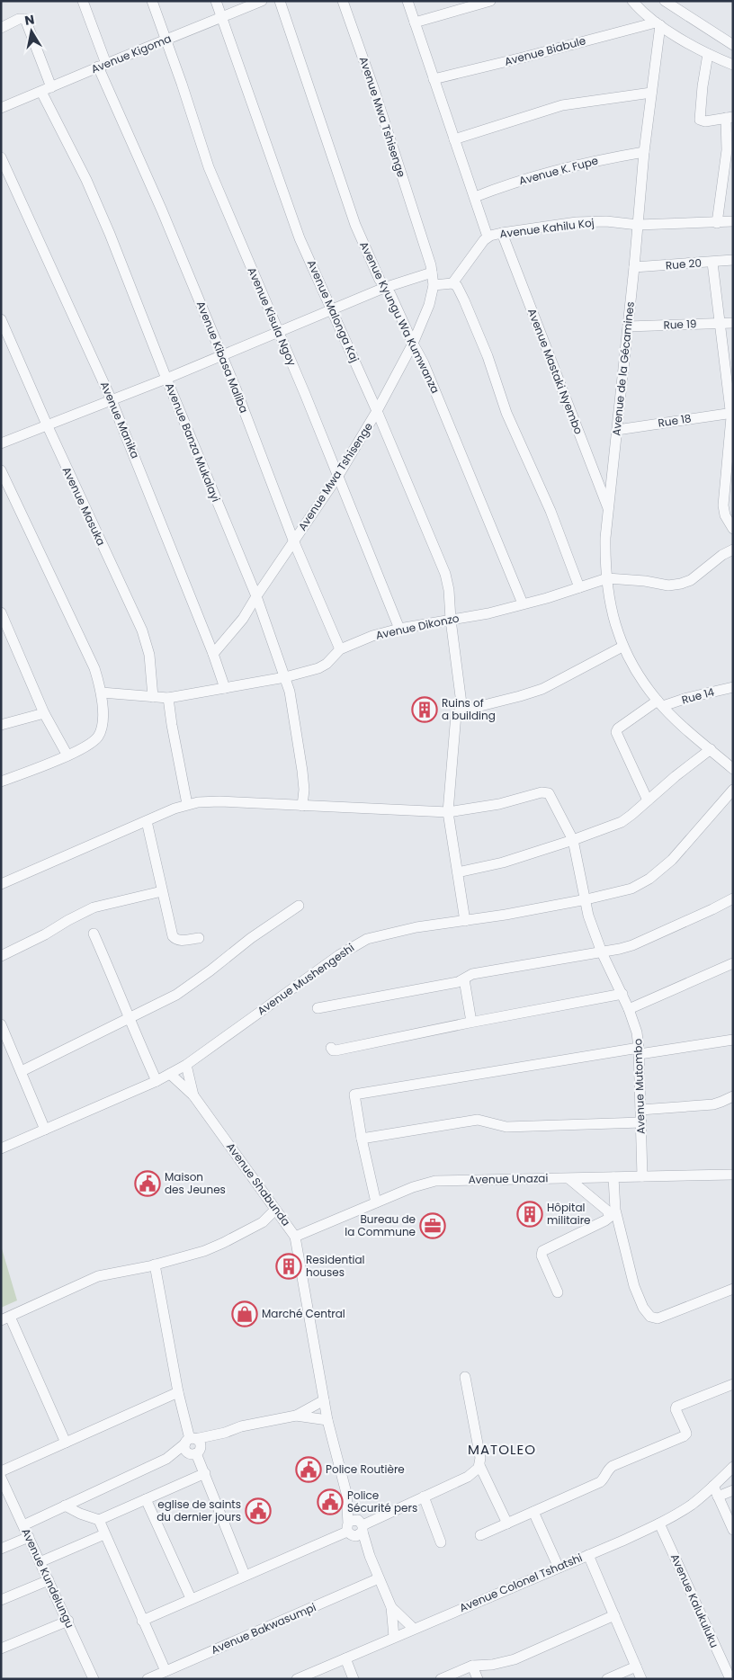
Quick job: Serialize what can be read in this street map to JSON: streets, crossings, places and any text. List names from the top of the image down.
{
  "streets": {
    "street": [
      "Avenue Biabule",
      "Avenue Kigoma",
      "Avenue Mwa Tshisenge",
      "Avenue K. Fupe",
      "Avenue Kahilu Koj",
      "Rue 20",
      "Avenue Malonga Kaj",
      "Avenue Kisula Ngoy",
      "Avenue Kyungu Wa Kumwanza",
      "Rue 19",
      "Avenue Kibasa Maliba",
      "Avenue de la Gécamines",
      "Avenue Mastaki Nyembo",
      "Avenue Manika",
      "Rue 18",
      "Avenue Banza Mukalayi",
      "Avenue Masuka",
      "Avenue Dikonzo",
      "Rue 14",
      "Avenue Mushengeshi",
      "Avenue Mutombo",
      "Avenue Unazai",
      "Avenue Shabunda",
      "Avenue Kundelungu",
      "Avenue Colonel Tshatshi",
      "Avenue Kalukuluku",
      "Avenue Bakwasumpi"
    ]
  },
  "crossings": [
    ["Avenue Biabule", "Avenue de la Gécamines"],
    ["Avenue Kigoma", "Avenue Malonga Kaj"],
    ["Avenue Kigoma", "Avenue Kisula Ngoy"],
    ["Avenue Kigoma", "Avenue Kibasa Maliba"],
    ["Avenue Kigoma", "Avenue Banza Mukalayi"],
    ["Avenue Mwa Tshisenge", "Avenue Malonga Kaj"],
    ["Avenue Mwa Tshisenge", "Avenue Kisula Ngoy"],
    ["Avenue Mwa Tshisenge", "Avenue Kyungu Wa Kumwanza"],
    ["Avenue Mwa Tshisenge", "Avenue Kibasa Maliba"],
    ["Avenue Mwa Tshisenge", "Avenue Manika"],
    ["Avenue Mwa Tshisenge", "Avenue Banza Mukalayi"],
    ["Avenue K. Fupe", "Avenue de la Gécamines"],
    ["Avenue Kahilu Koj", "Avenue de la Gécamines"],
    ["Avenue Kahilu Koj", "Avenue Mastaki Nyembo"],
    ["Rue 20", "Avenue de la Gécamines"],
    ["Avenue Malonga Kaj", "Avenue Dikonzo"],
    ["Avenue Kisula Ngoy", "Avenue Dikonzo"],
    ["Avenue Kyungu Wa Kumwanza", "Avenue Dikonzo"],
    ["Rue 19", "Avenue de la Gécamines"],
    ["Avenue Kibasa Maliba", "Avenue Dikonzo"],
    ["Avenue de la Gécamines", "Avenue Mastaki Nyembo"],
    ["Avenue de la Gécamines", "Rue 18"],
    ["Avenue de la Gécamines", "Avenue Dikonzo"],
    ["Avenue de la Gécamines", "Rue 14"],
    ["Avenue Manika", "Avenue Dikonzo"],
    ["Avenue Banza Mukalayi", "Avenue Dikonzo"],
    ["Avenue Masuka", "Avenue Dikonzo"],
    ["Avenue Mushengeshi", "Avenue Mutombo"],
    ["Avenue Mutombo", "Avenue Unazai"],
    ["Avenue Unazai", "Avenue Shabunda"],
    ["Avenue Shabunda", "Avenue Bakwasumpi"],
    ["Avenue Colonel Tshatshi", "Avenue Kalukuluku"]
  ],
  "districts": ["MATOLEO"],
  "places": {
    "building": ["Ruins of a building", "Hôpital militaire", "Residential houses"],
    "public building": [
      "Maison des Jeunes",
      "Police Routière",
      "Police Sécurité pers",
      "eglise de saints du dernier jours"
    ],
    "office": ["Bureau de la Commune"],
    "shop": ["Marché Central"]
  },
  "north": "top"
}
